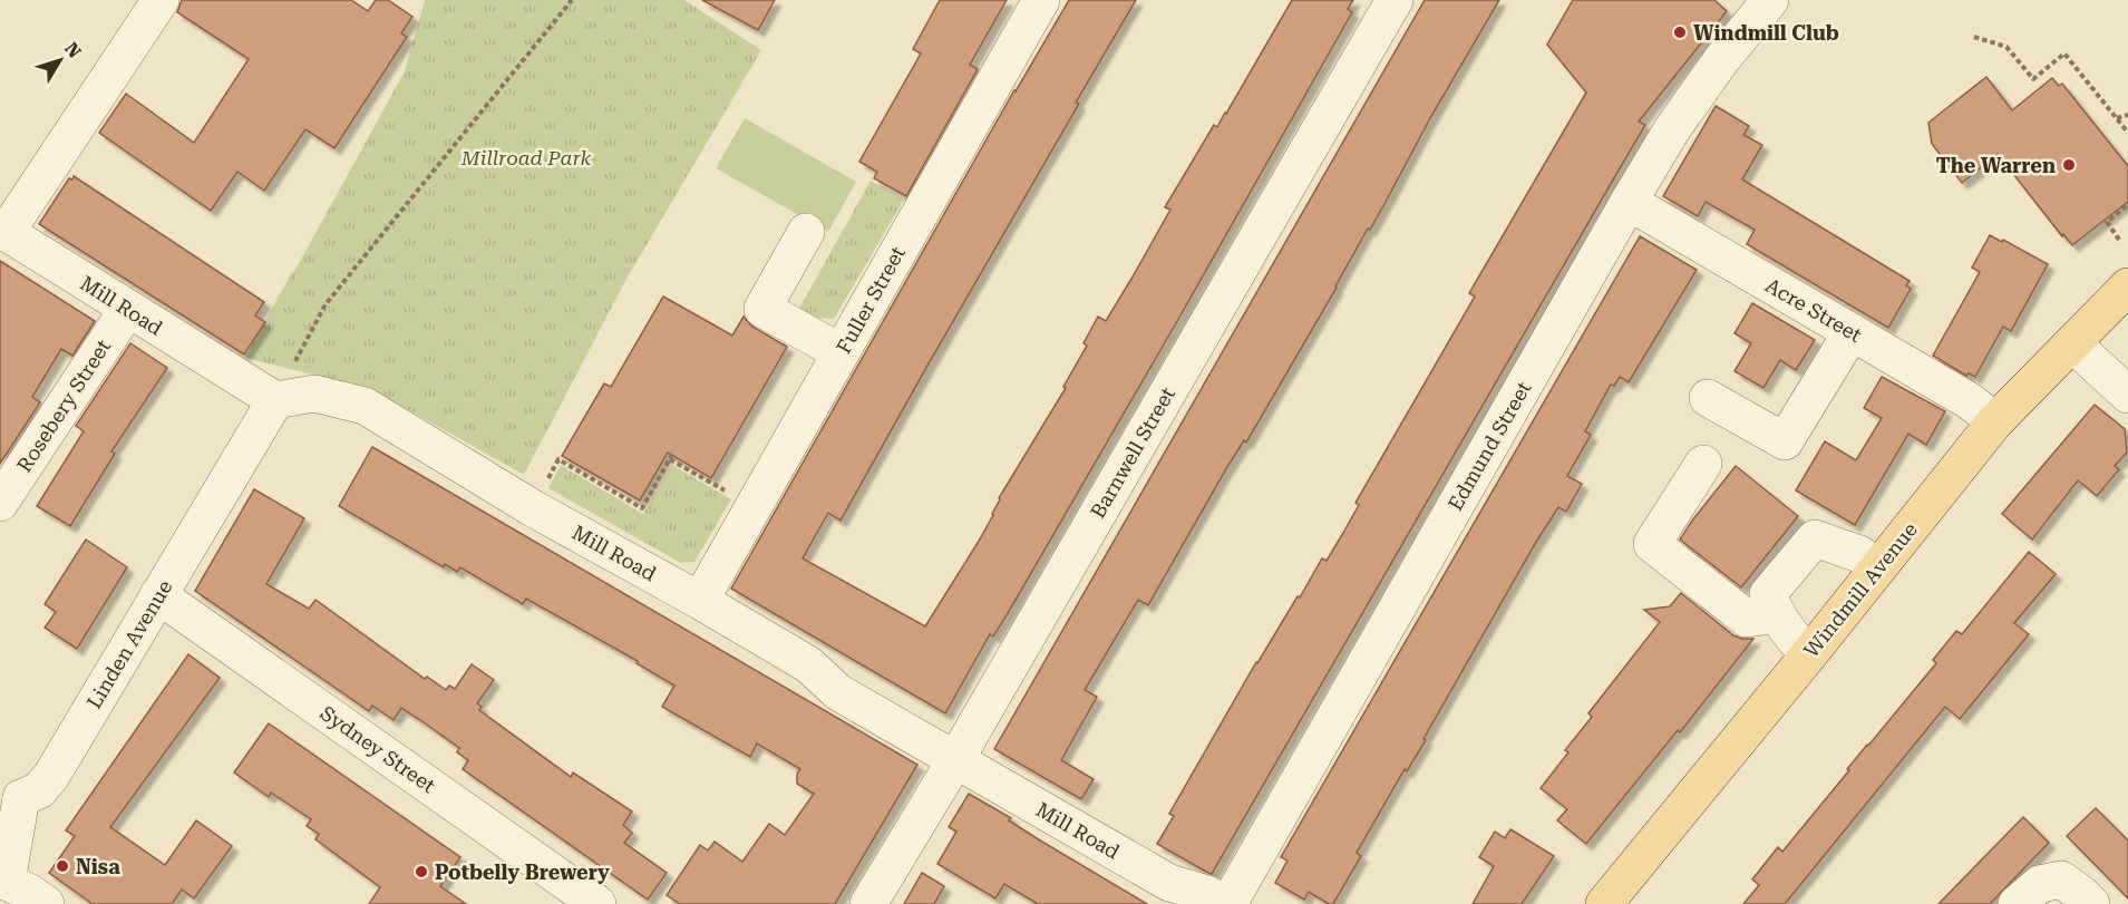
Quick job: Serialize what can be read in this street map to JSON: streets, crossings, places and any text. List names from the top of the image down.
{
  "streets": {
    "main road": ["Windmill Avenue"],
    "street": [
      "Fuller Street",
      "Mill Road",
      "Acre Street",
      "Rosebery Street",
      "Edmund Street",
      "Barnwell Street",
      "Linden Avenue",
      "Sydney Street"
    ]
  },
  "crossings": [
    ["Fuller Street", "Mill Road"],
    ["Mill Road", "Rosebery Street"],
    ["Mill Road", "Edmund Street"],
    ["Mill Road", "Barnwell Street"],
    ["Mill Road", "Linden Avenue"],
    ["Acre Street", "Edmund Street"],
    ["Acre Street", "Windmill Avenue"],
    ["Linden Avenue", "Sydney Street"]
  ],
  "parks": ["Millroad Park"],
  "places": [
    "Windmill Club",
    "The Warren",
    "Nisa",
    "Potbelly Brewery"
  ],
  "north": "top right"
}
